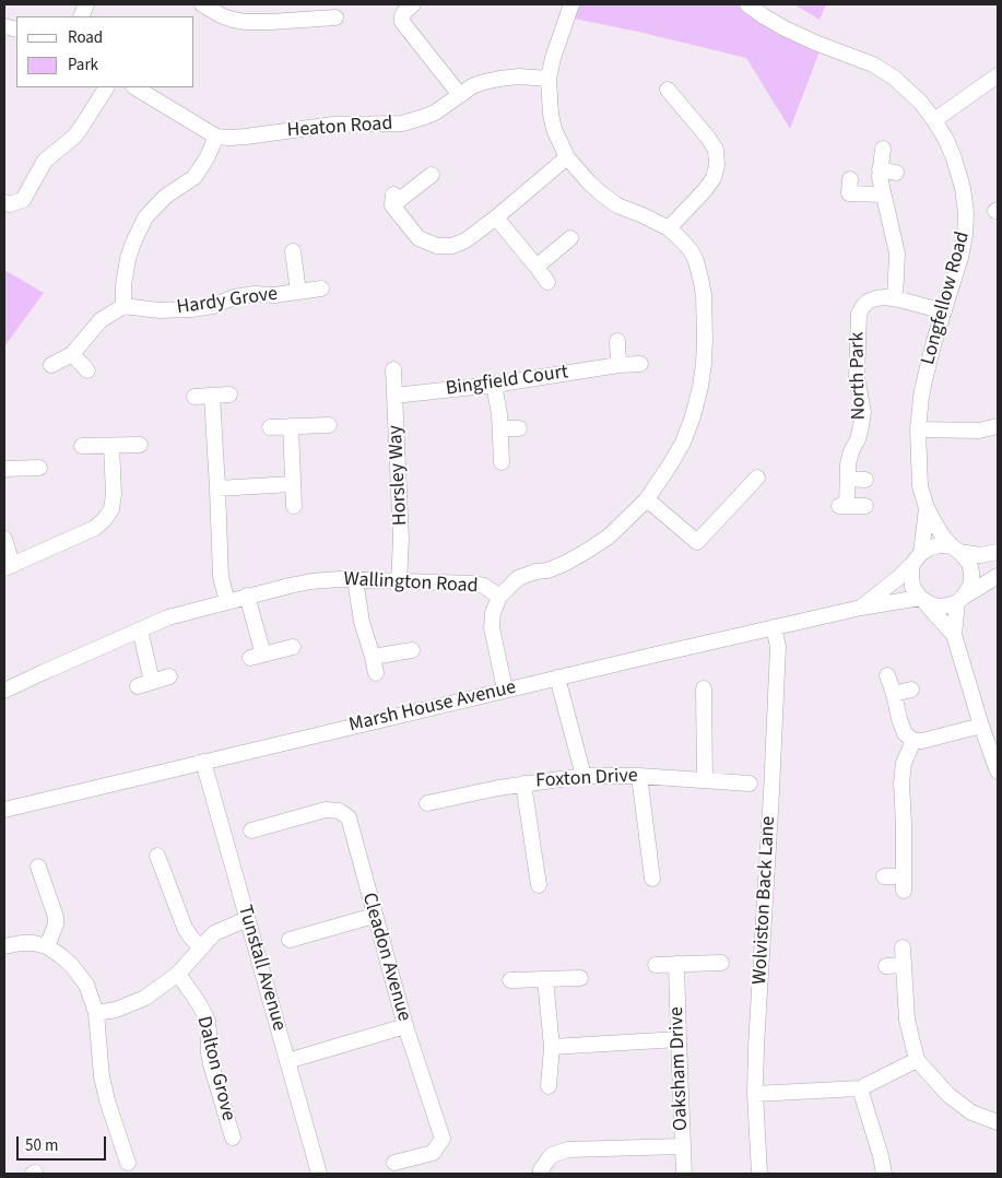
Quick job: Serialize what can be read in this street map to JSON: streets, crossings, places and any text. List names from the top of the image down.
{
  "streets": {
    "street": [
      "Heaton Road",
      "Longfellow Road",
      "Hardy Grove",
      "North Park",
      "Bingfield Court",
      "Horsley Way",
      "Wallington Road",
      "Marsh House Avenue",
      "Foxton Drive",
      "Wolviston Back Lane",
      "Cleadon Avenue",
      "Tunstall Avenue",
      "Dalton Grove",
      "Oaksham Drive"
    ]
  },
  "crossings": [
    ["Heaton Road", "Wallington Road"],
    ["Longfellow Road", "North Park"],
    ["Longfellow Road", "Marsh House Avenue"],
    ["Bingfield Court", "Horsley Way"],
    ["Horsley Way", "Wallington Road"],
    ["Marsh House Avenue", "Wolviston Back Lane"],
    ["Marsh House Avenue", "Tunstall Avenue"]
  ],
  "legend": ["Road", "Park"],
  "scale_bar": "50 m"
}
